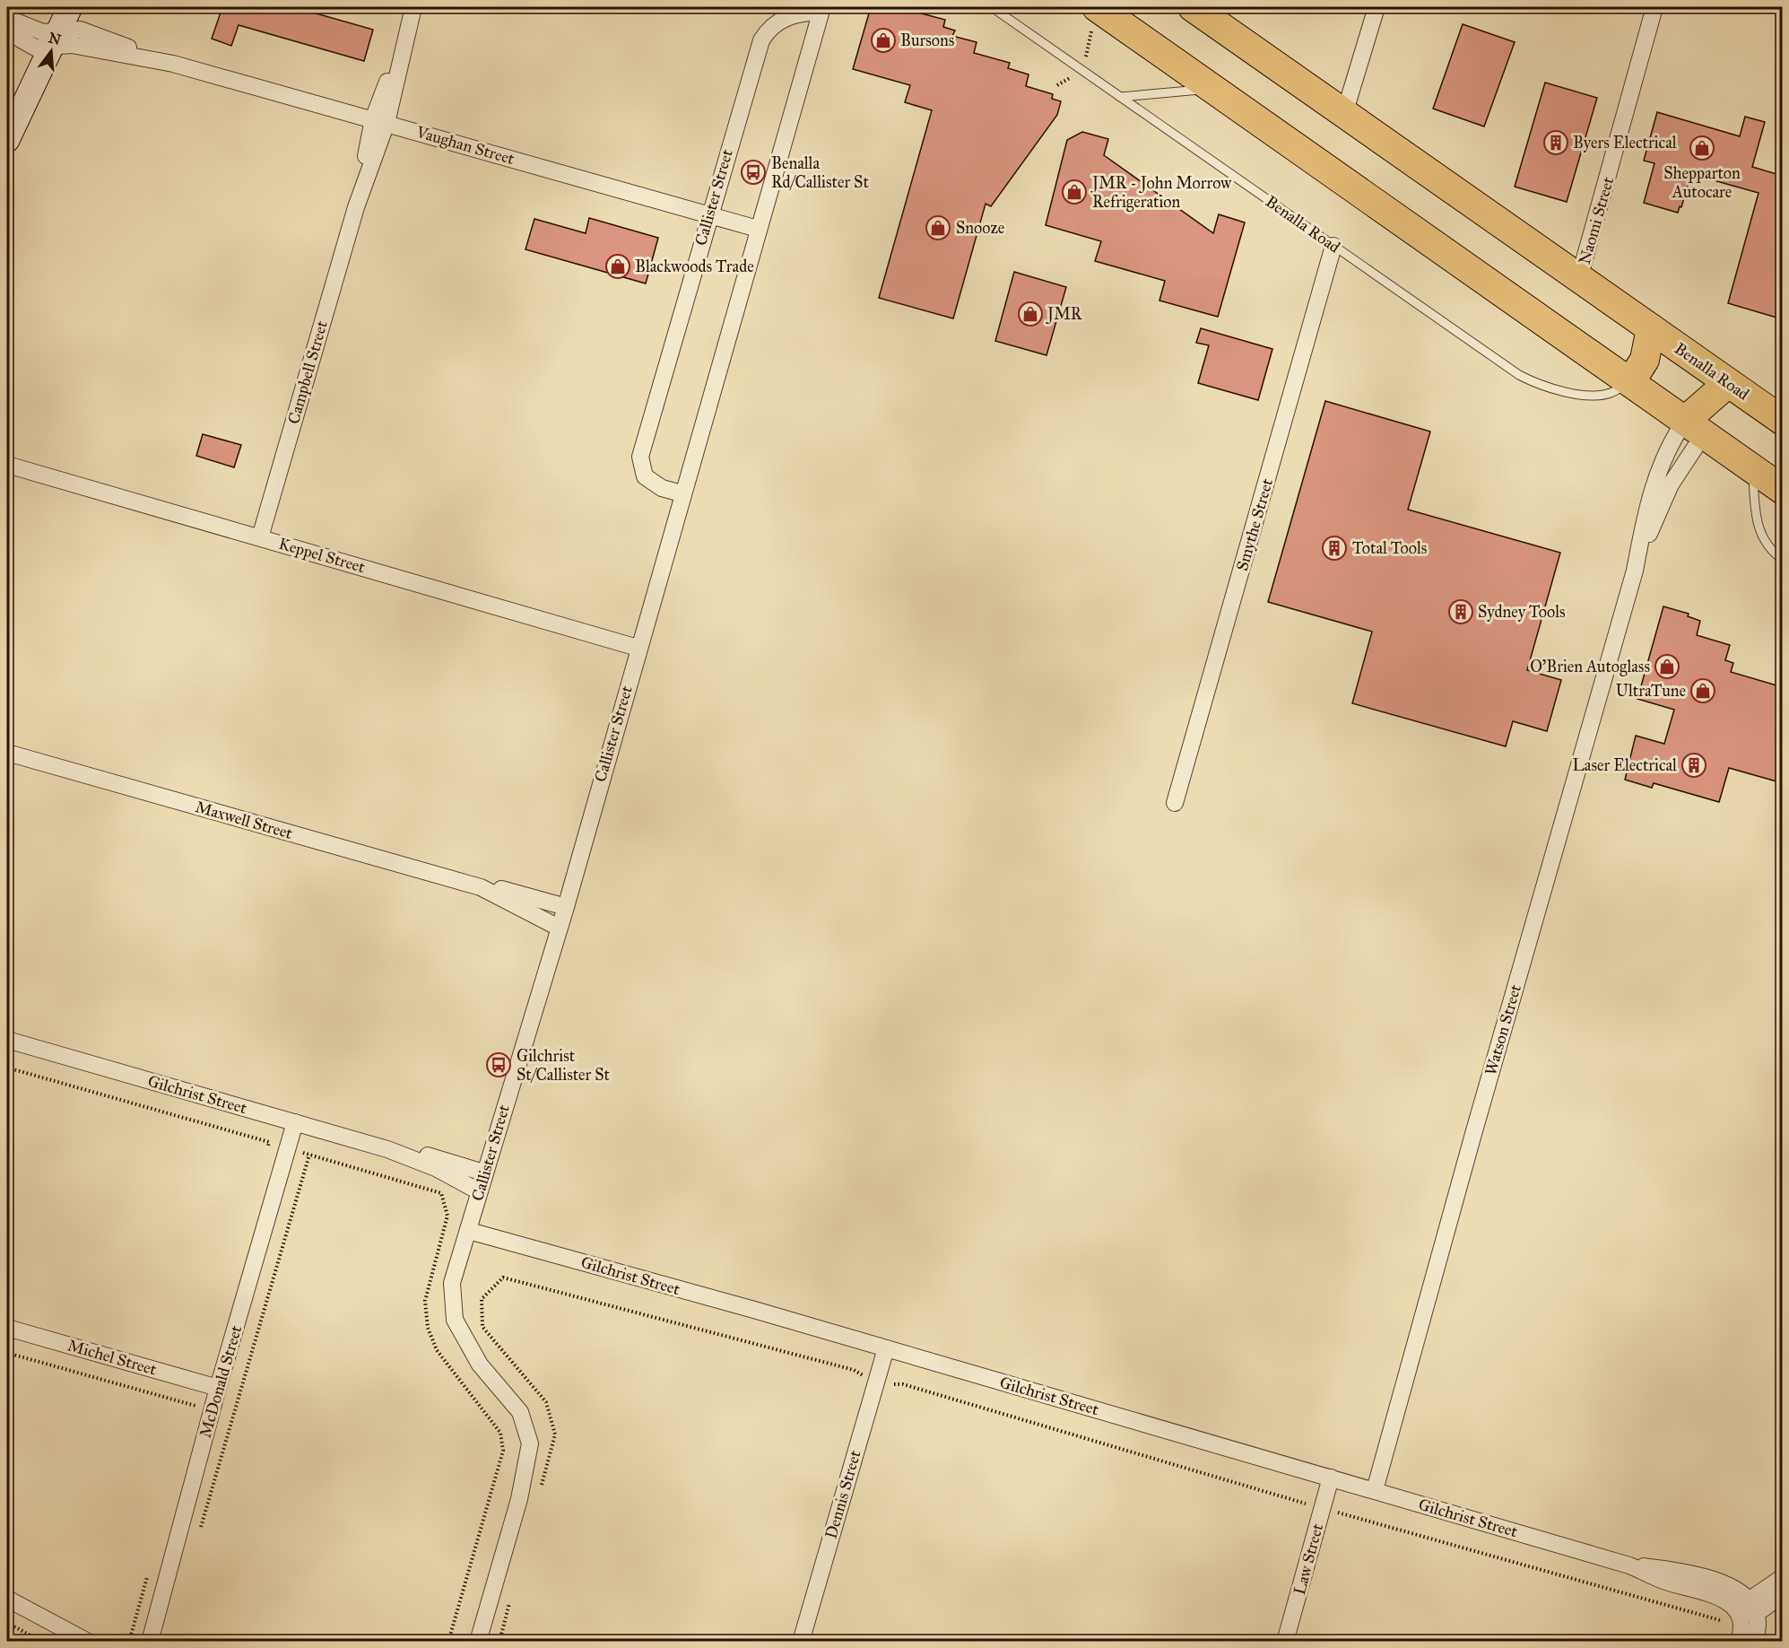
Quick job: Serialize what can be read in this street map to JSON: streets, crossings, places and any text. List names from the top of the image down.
{
  "streets": {
    "highway": ["Benalla Road"],
    "street": [
      "Vaughan Street",
      "Callister Street",
      "Naomi Street",
      "Campbell Street",
      "Smythe Street",
      "Keppel Street",
      "Maxwell Street",
      "Watson Street",
      "Gilchrist Street",
      "Michel Street",
      "McDonald Street",
      "Dennis Street",
      "Law Street"
    ]
  },
  "crossings": [
    ["Vaughan Street", "Callister Street"],
    ["Vaughan Street", "Campbell Street"],
    ["Callister Street", "Keppel Street"],
    ["Callister Street", "Maxwell Street"],
    ["Callister Street", "Gilchrist Street"],
    ["Naomi Street", "Benalla Road"],
    ["Benalla Road", "Smythe Street"],
    ["Campbell Street", "Keppel Street"],
    ["Watson Street", "Gilchrist Street"],
    ["Gilchrist Street", "McDonald Street"],
    ["Gilchrist Street", "Dennis Street"],
    ["Gilchrist Street", "Law Street"],
    ["Michel Street", "McDonald Street"]
  ],
  "places": {
    "shop": [
      "Bursons",
      "Shepparton Autocare",
      "JMR - John Morrow Refrigeration",
      "Snooze",
      "Blackwoods Trade",
      "JMR",
      "O'Brien Autoglass",
      "UltraTune"
    ],
    "building": [
      "Byers Electrical",
      "Total Tools",
      "Sydney Tools",
      "Laser Electrical"
    ],
    "bus stop": ["Benalla Rd/Callister St", "Gilchrist St/Callister St"]
  },
  "north": "top"
}
